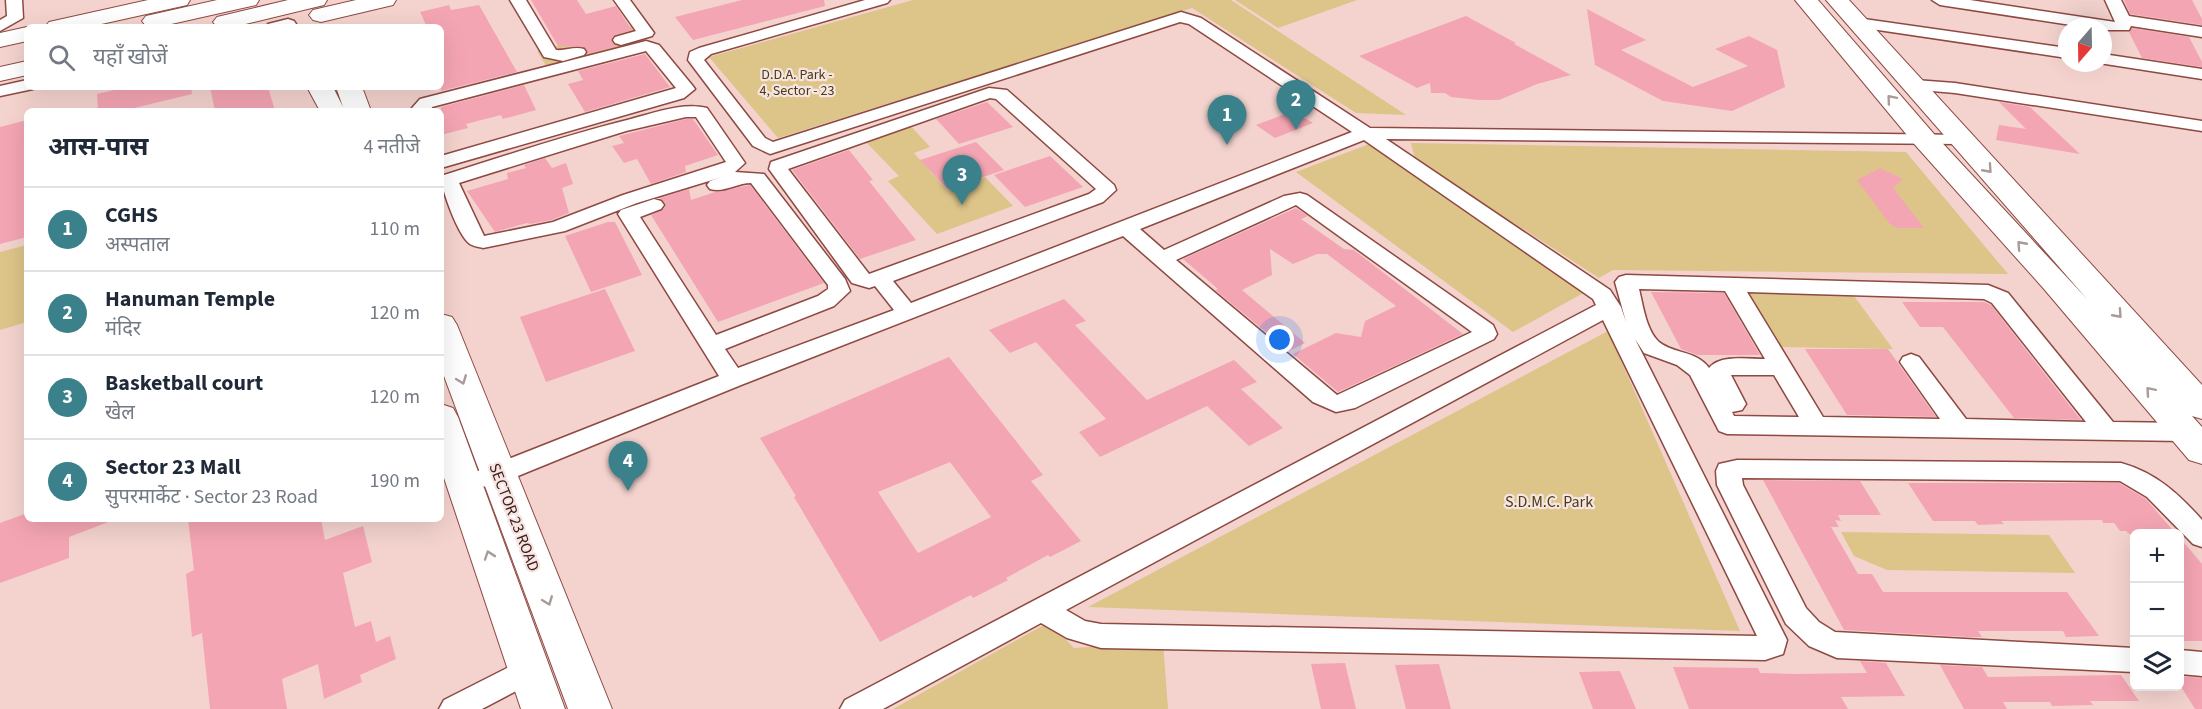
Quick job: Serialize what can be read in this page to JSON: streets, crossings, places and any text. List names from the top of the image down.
{
  "streets": {
    "street": ["SECTOR 23 ROAD"]
  },
  "parks": ["D.D.A. Park - 4, Sector - 23", "S.D.M.C. Park"],
  "north": "bottom",
  "page": {
    "search": "यहाँ खोजें",
    "pins": [
      "2",
      "1",
      "3",
      "4"
    ],
    "heading": ["आस-पास", "4 नतीजे"],
    "list": [
      {
        "mark": "1",
        "name": "CGHS",
        "note": "अस्पताल",
        "value": "110 m"
      },
      {
        "mark": "2",
        "name": "Hanuman Temple",
        "note": "मंदिर",
        "value": "120 m"
      },
      {
        "mark": "3",
        "name": "Basketball court",
        "note": "खेल",
        "value": "120 m"
      },
      {
        "mark": "4",
        "name": "Sector 23 Mall",
        "note": "सुपरमार्केट · Sector 23 Road",
        "value": "190 m"
      }
    ],
    "map_buttons": ["+", "−"]
  }
}
